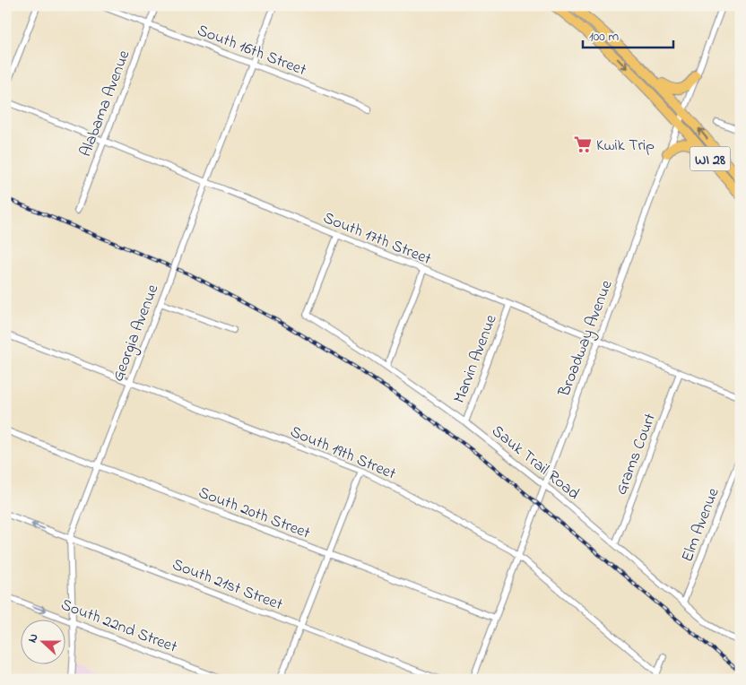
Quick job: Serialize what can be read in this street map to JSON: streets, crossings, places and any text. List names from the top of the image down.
{
  "streets": {
    "main road": ["WI 28"],
    "street": [
      "South 16th Street",
      "Alabama Avenue",
      "South 17th Street",
      "Georgia Avenue",
      "Broadway Avenue",
      "Marvin Avenue",
      "South 19th Street",
      "Grams Court",
      "Sauk Trail Road",
      "South 20th Street",
      "Elm Avenue",
      "South 21st Street",
      "South 22nd Street"
    ]
  },
  "crossings": [
    ["South 16th Street", "Alabama Avenue"],
    ["South 16th Street", "Georgia Avenue"],
    ["Alabama Avenue", "South 17th Street"],
    ["WI 28", "Broadway Avenue"],
    ["South 17th Street", "Georgia Avenue"],
    ["South 17th Street", "Broadway Avenue"],
    ["South 17th Street", "Marvin Avenue"],
    ["South 17th Street", "Grams Court"],
    ["South 17th Street", "Sauk Trail Road"],
    ["Georgia Avenue", "South 19th Street"],
    ["Georgia Avenue", "South 20th Street"],
    ["Georgia Avenue", "South 21st Street"],
    ["Georgia Avenue", "South 22nd Street"],
    ["Broadway Avenue", "South 19th Street"],
    ["Broadway Avenue", "Sauk Trail Road"],
    ["Broadway Avenue", "South 20th Street"],
    ["Marvin Avenue", "Sauk Trail Road"],
    ["Grams Court", "Sauk Trail Road"],
    ["Sauk Trail Road", "Elm Avenue"]
  ],
  "places": {
    "supermarket": ["Kwik Trip"]
  },
  "scale_bar": "100 m",
  "north": "left"
}
